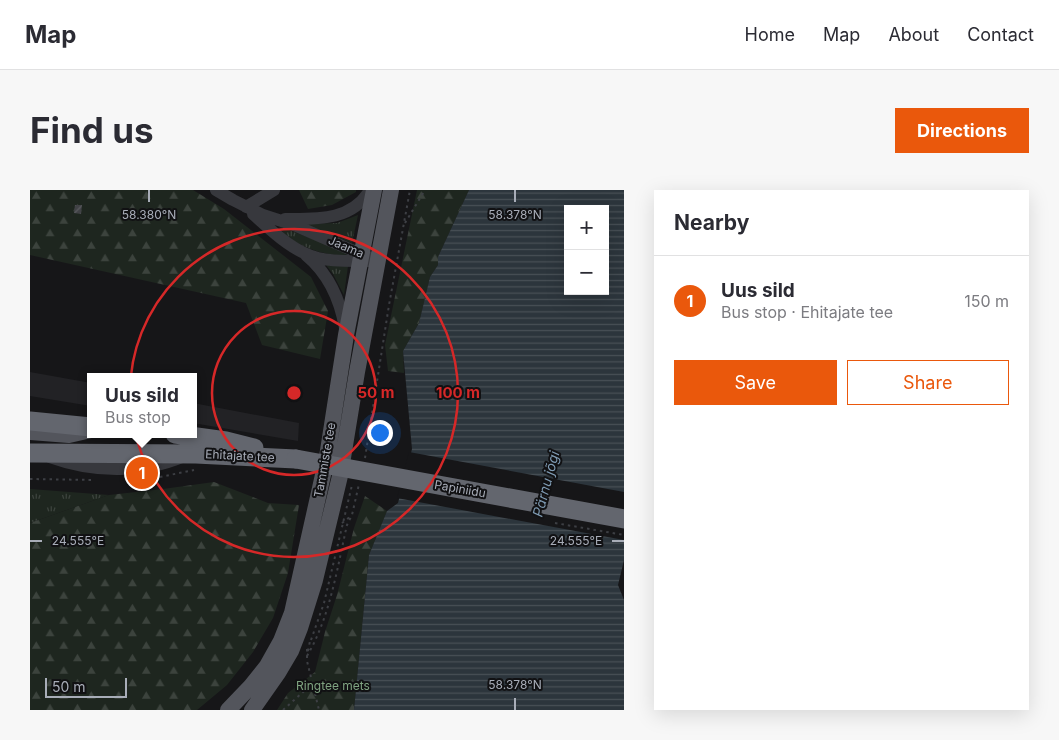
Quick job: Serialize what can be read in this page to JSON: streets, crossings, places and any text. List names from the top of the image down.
{
  "streets": {
    "highway": ["Ehitajate tee", "Papiniidu"],
    "main road": ["Tammiste tee"],
    "street": ["Jaama"]
  },
  "crossings": [
    ["Jaama", "Tammiste tee"],
    ["Ehitajate tee", "Papiniidu"]
  ],
  "water": ["Pärnu jõgi"],
  "parks": ["Ringtee mets"],
  "scale_bar": "50 m",
  "page": {
    "header": "Map",
    "nav": [
      "Home",
      "Map",
      "About",
      "Contact"
    ],
    "buttons": [
      "Directions",
      ["Save", "Share"]
    ],
    "title": "Find us",
    "heading": "Nearby",
    "map_buttons": ["+", "−"],
    "list": [
      {
        "mark": "1",
        "name": "Uus sild",
        "note": "Bus stop · Ehitajate tee",
        "value": "150 m"
      }
    ],
    "popup": ["Uus sild", "Bus stop"],
    "pins": "1",
    "scale": "50 m"
  },
  "coordinates": ["58.380°N", "58.378°N", "24.555°E"],
  "rings": ["50 m", "100 m"]
}
